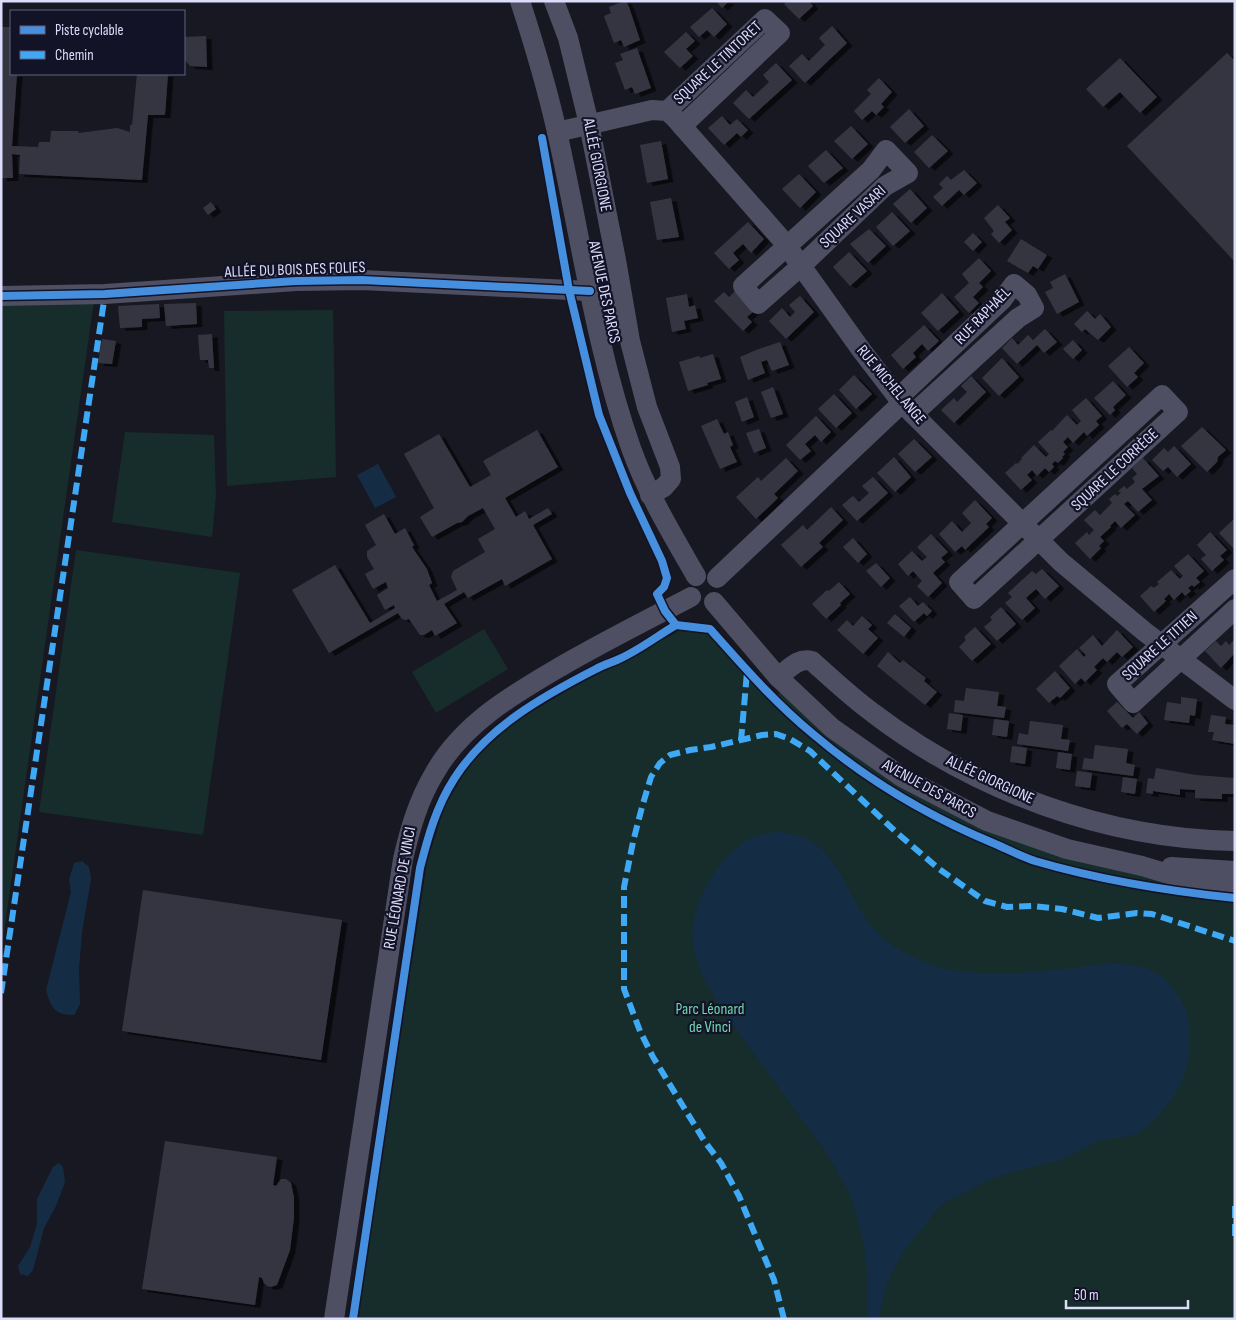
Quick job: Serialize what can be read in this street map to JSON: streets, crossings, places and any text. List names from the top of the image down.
{
  "streets": {
    "street": [
      "SQUARE LE TINTORET",
      "ALLÉE GIORGIONE",
      "SQUARE VASARI",
      "ALLÉE DU BOIS DES FOLIES",
      "AVENUE DES PARCS",
      "RUE RAPHAËL",
      "RUE MICHEL ANGE",
      "SQUARE LE CORRÈGE",
      "SQUARE LE TITIEN",
      "RUE LÉONARD DE VINCI"
    ]
  },
  "crossings": [
    ["SQUARE LE TINTORET", "RUE MICHEL ANGE"],
    ["ALLÉE GIORGIONE", "AVENUE DES PARCS"],
    ["SQUARE VASARI", "RUE MICHEL ANGE"],
    ["ALLÉE DU BOIS DES FOLIES", "AVENUE DES PARCS"],
    ["AVENUE DES PARCS", "RUE RAPHAËL"],
    ["AVENUE DES PARCS", "RUE LÉONARD DE VINCI"],
    ["RUE RAPHAËL", "RUE MICHEL ANGE"],
    ["RUE RAPHAËL", "RUE LÉONARD DE VINCI"],
    ["RUE MICHEL ANGE", "SQUARE LE CORRÈGE"],
    ["RUE MICHEL ANGE", "SQUARE LE TITIEN"]
  ],
  "parks": ["Parc Léonard de Vinci"],
  "legend": ["Piste cyclable", "Chemin"],
  "scale_bar": "50 m"
}
